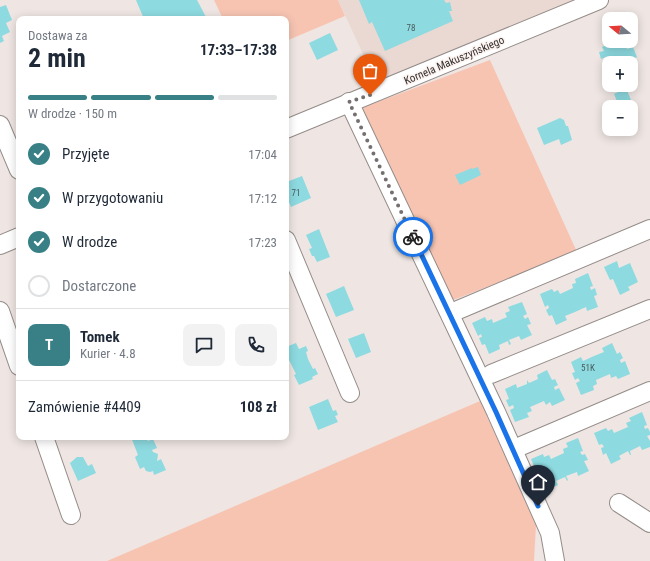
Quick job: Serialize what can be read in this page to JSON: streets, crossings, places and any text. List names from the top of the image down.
{
  "streets": {
    "street": ["Kornela Makuszyńskiego"]
  },
  "house_numbers": ["78", "71", "51K"],
  "north": "left",
  "page": {
    "map_buttons": ["+", "−"],
    "heading": ["2 min", "Dostawa za", "17:33–17:38"],
    "panel": [
      "Tomek",
      "Kurier · 4.8",
      "Zamówienie #4409",
      "108 zł"
    ],
    "bar": "W drodze · 150 m",
    "list": [
      ["Przyjęte", "17:04"],
      ["W przygotowaniu", "17:12"],
      ["W drodze", "17:23"],
      "Dostarczone"
    ],
    "round": "T"
  }
}
